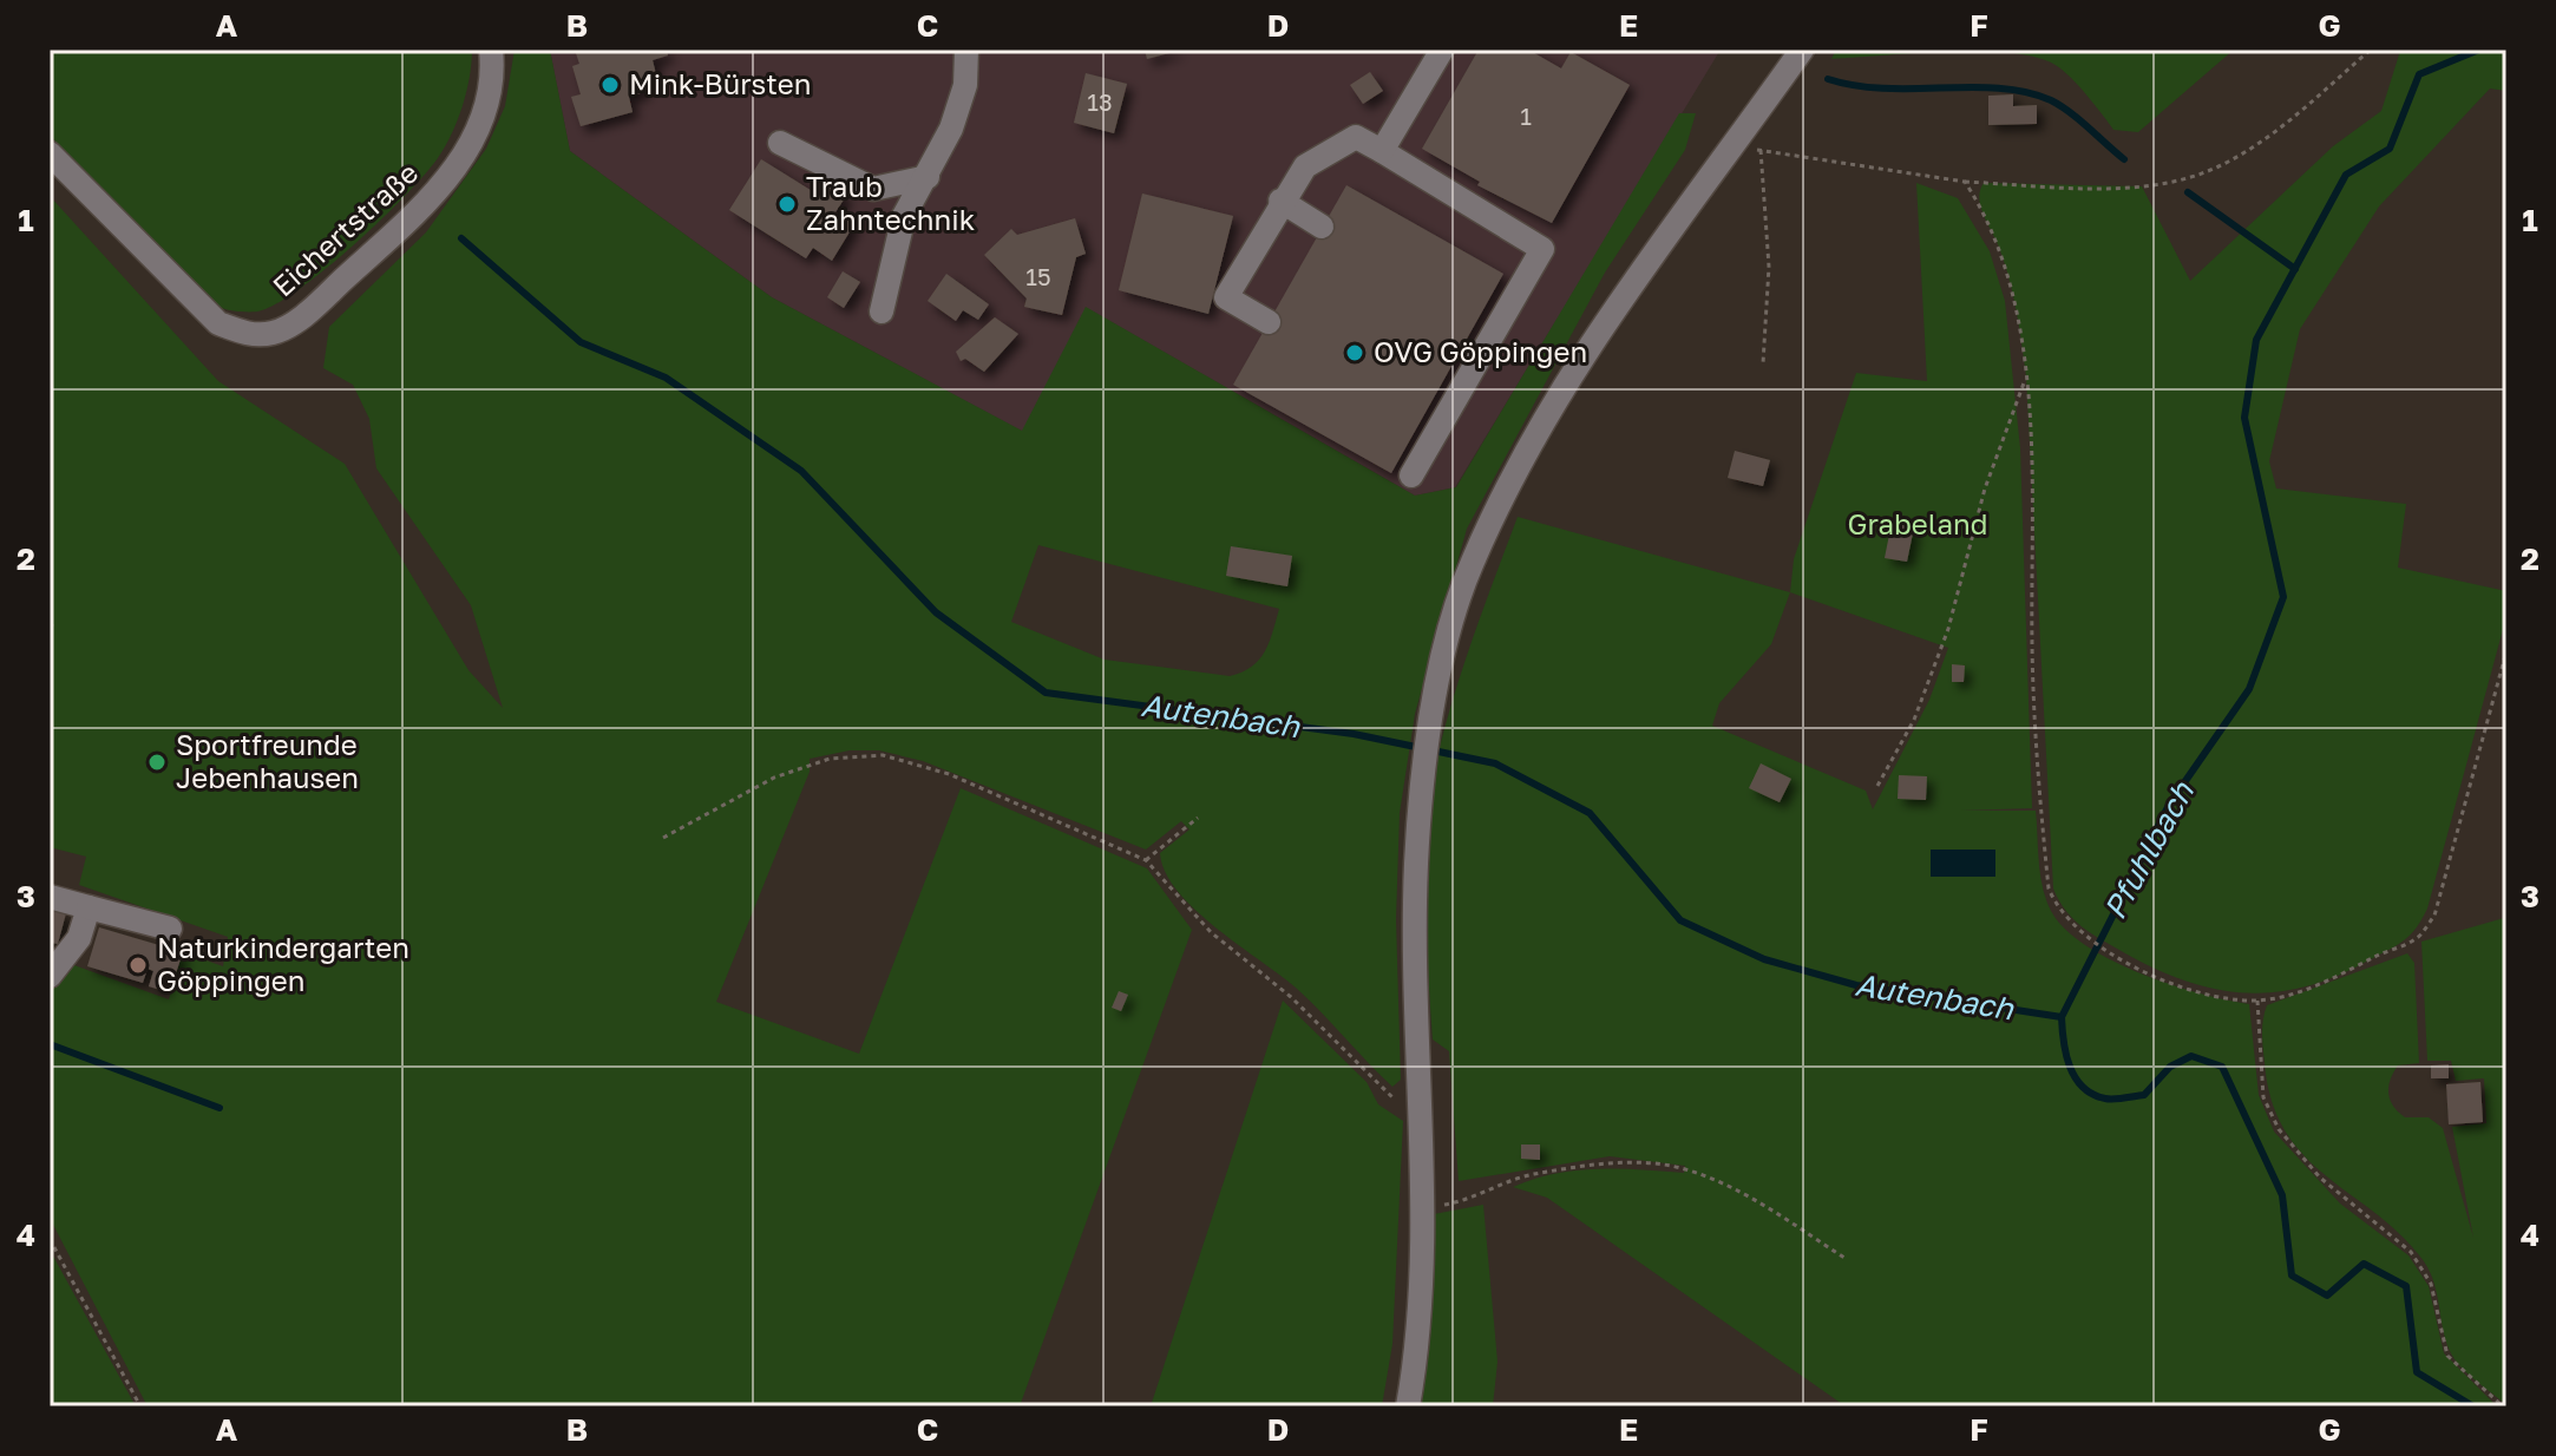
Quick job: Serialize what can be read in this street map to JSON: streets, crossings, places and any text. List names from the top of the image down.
{
  "streets": {
    "street": ["Eichertstraße"]
  },
  "water": ["Autenbach", "Pfuhlbach"],
  "parks": ["Grabeland"],
  "places": [
    "Mink-Bürsten",
    "Traub Zahntechnik",
    "OVG Göppingen",
    "Sportfreunde Jebenhausen",
    "Naturkindergarten Göppingen"
  ],
  "house_numbers": ["13", "1", "15"],
  "grid": {
    "columns": [
      "A",
      "B",
      "C",
      "D",
      "E",
      "F",
      "G"
    ],
    "rows": [
      "1",
      "2",
      "3",
      "4"
    ]
  }
}
